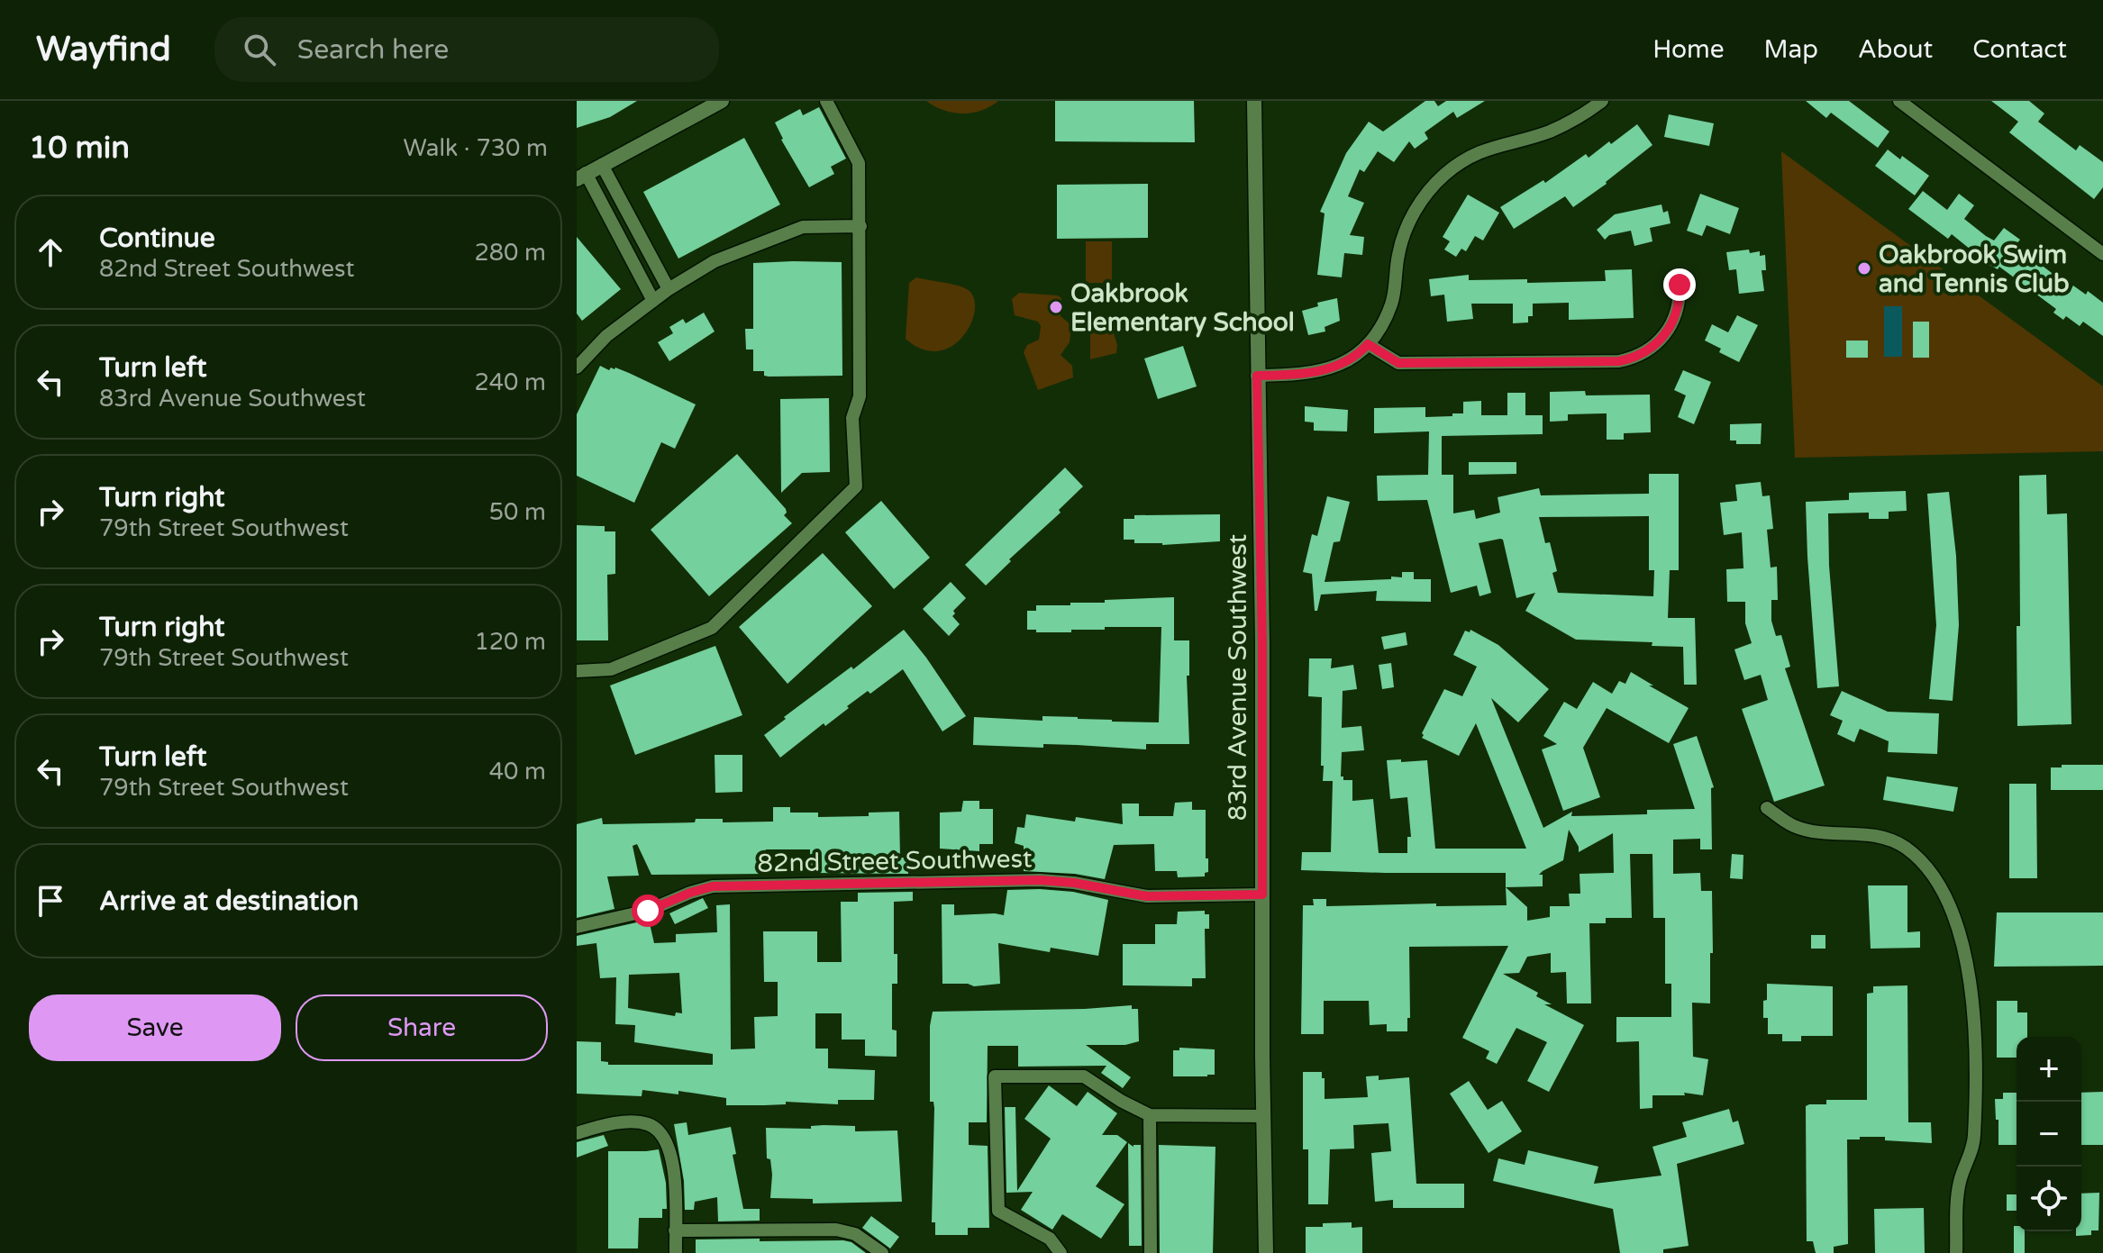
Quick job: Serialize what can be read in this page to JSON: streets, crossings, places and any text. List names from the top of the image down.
{
  "streets": {
    "street": ["83rd Avenue Southwest", "82nd Street Southwest"]
  },
  "crossings": [
    ["83rd Avenue Southwest", "82nd Street Southwest"]
  ],
  "places": ["Oakbrook Swim and Tennis Club", "Oakbrook Elementary School"],
  "page": {
    "header": "Wayfind",
    "search": "Search here",
    "nav": [
      "Home",
      "Map",
      "About",
      "Contact"
    ],
    "heading": ["10 min", "Walk · 730 m"],
    "list": [
      ["Continue", "82nd Street Southwest", "280 m"],
      ["Turn left", "83rd Avenue Southwest", "240 m"],
      ["Turn right", "79th Street Southwest", "50 m"],
      ["Turn right", "79th Street Southwest", "120 m"],
      ["Turn left", "79th Street Southwest", "40 m"],
      "Arrive at destination"
    ],
    "buttons": ["Save", "Share"],
    "map_buttons": ["+", "−"]
  }
}
